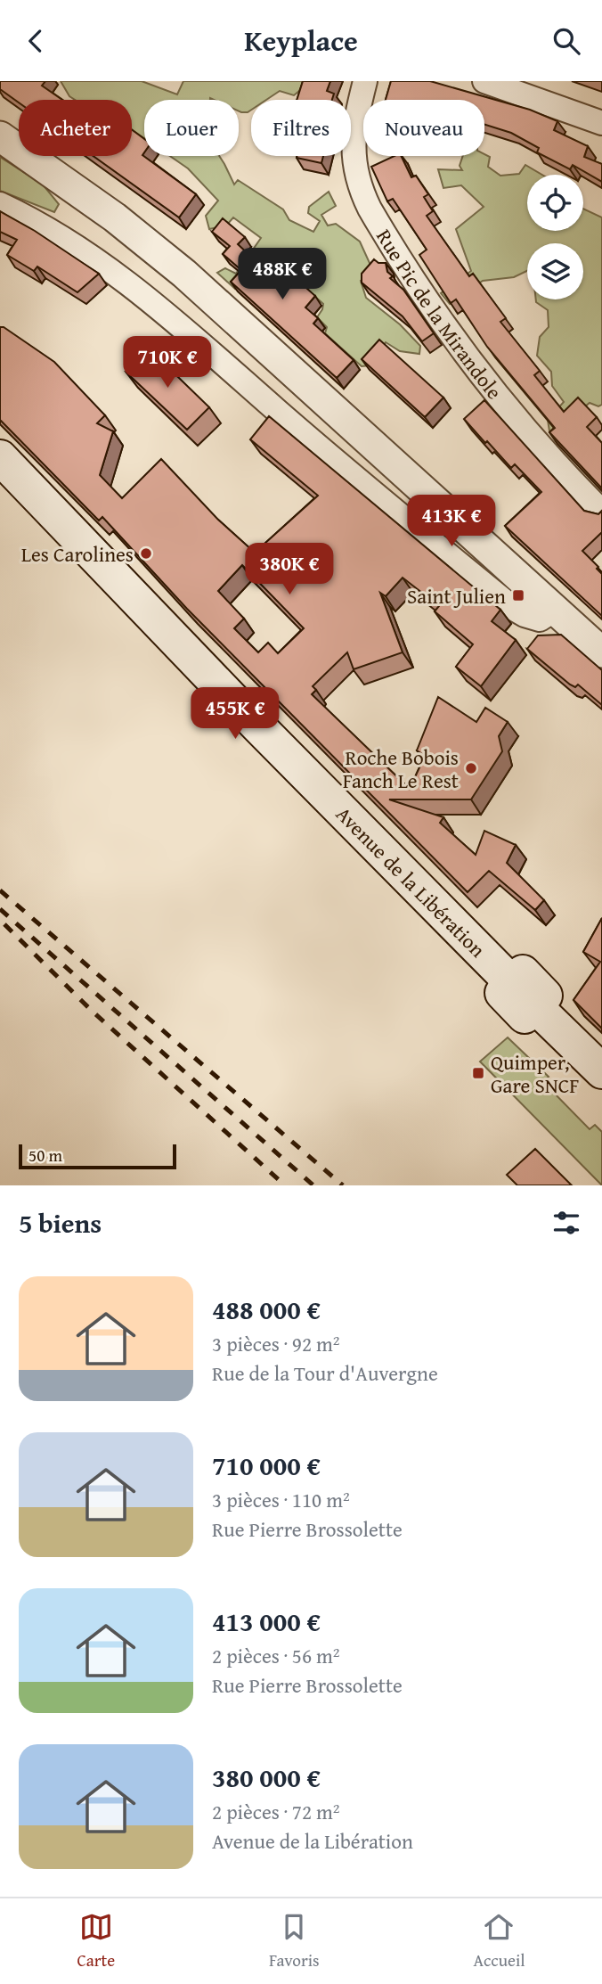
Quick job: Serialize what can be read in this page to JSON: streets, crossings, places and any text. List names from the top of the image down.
{
  "streets": {
    "main road": ["Avenue de la Libération"],
    "street": ["Rue Pic de la Mirandole"]
  },
  "places": {
    "other": ["Les Carolines", "Roche Bobois Fanch Le Rest"],
    "transit": ["Saint Julien", "Quimper, Gare SNCF"]
  },
  "scale_bar": "50 m",
  "page": {
    "header": "Keyplace",
    "chip": [
      "Acheter",
      "Louer",
      "Filtres",
      "Nouveau"
    ],
    "price": [
      "488K €",
      "710K €",
      "413K €",
      "380K €",
      "455K €"
    ],
    "scale": "50 m",
    "heading": "5 biens",
    "list": [
      {
        "name": "488 000 €",
        "note": "3 pièces · 92 m² · Rue de la Tour d'Auvergne"
      },
      {
        "name": "710 000 €",
        "note": "3 pièces · 110 m² · Rue Pierre Brossolette"
      },
      {
        "name": "413 000 €",
        "note": "2 pièces · 56 m² · Rue Pierre Brossolette"
      },
      {
        "name": "380 000 €",
        "note": "2 pièces · 72 m² · Avenue de la Libération"
      }
    ],
    "tabs": ["Carte", "Favoris", "Accueil"]
  }
}
